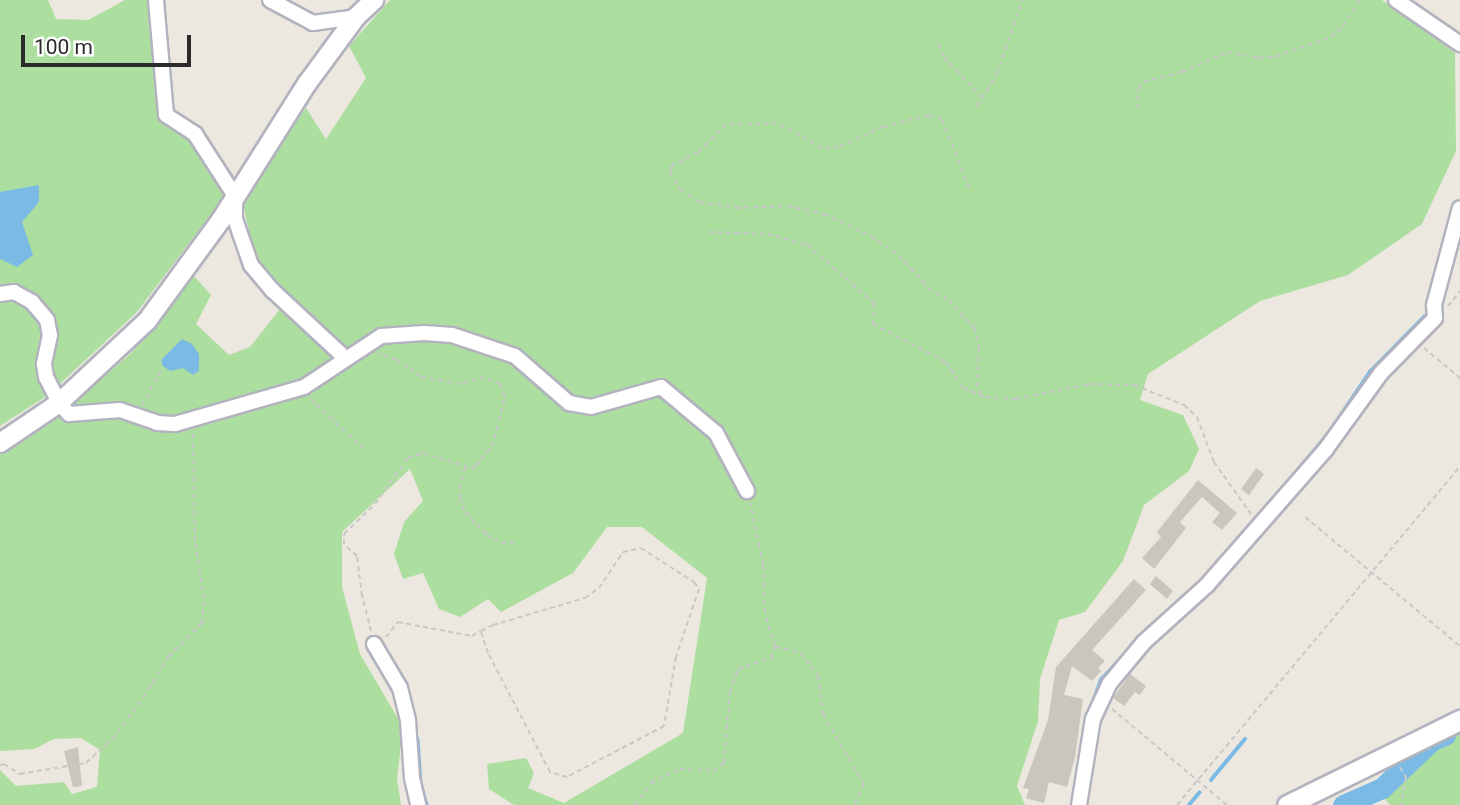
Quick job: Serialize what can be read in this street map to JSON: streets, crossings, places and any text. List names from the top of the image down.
{
  "scale_bar": "100 m"
}
